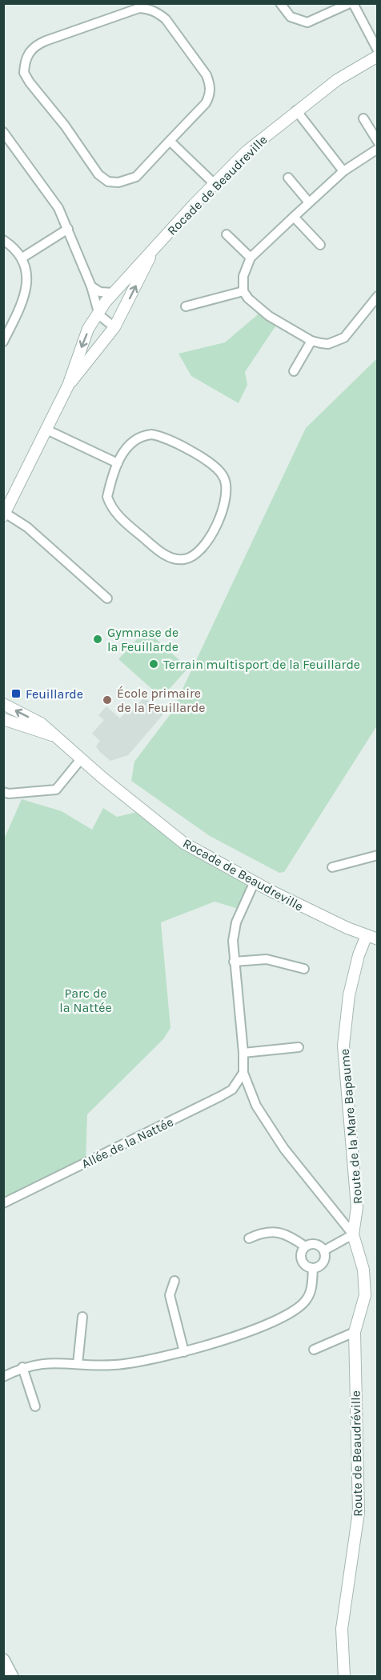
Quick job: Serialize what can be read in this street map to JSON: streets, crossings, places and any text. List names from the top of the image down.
{
  "streets": {
    "street": [
      "Rocade de Beaudreville",
      "Route de la Mare Bapaume",
      "Allée de la Nattée",
      "Route de Beaudréville"
    ]
  },
  "crossings": [
    ["Rocade de Beaudreville", "Route de la Mare Bapaume"],
    ["Route de la Mare Bapaume", "Route de Beaudréville"]
  ],
  "parks": ["Parc de la Nattée"],
  "places": {
    "other": ["Gymnase de la Feuillarde", "Terrain multisport de la Feuillarde", "École primaire de la Feuillarde"],
    "transit": ["Feuillarde"]
  }
}
